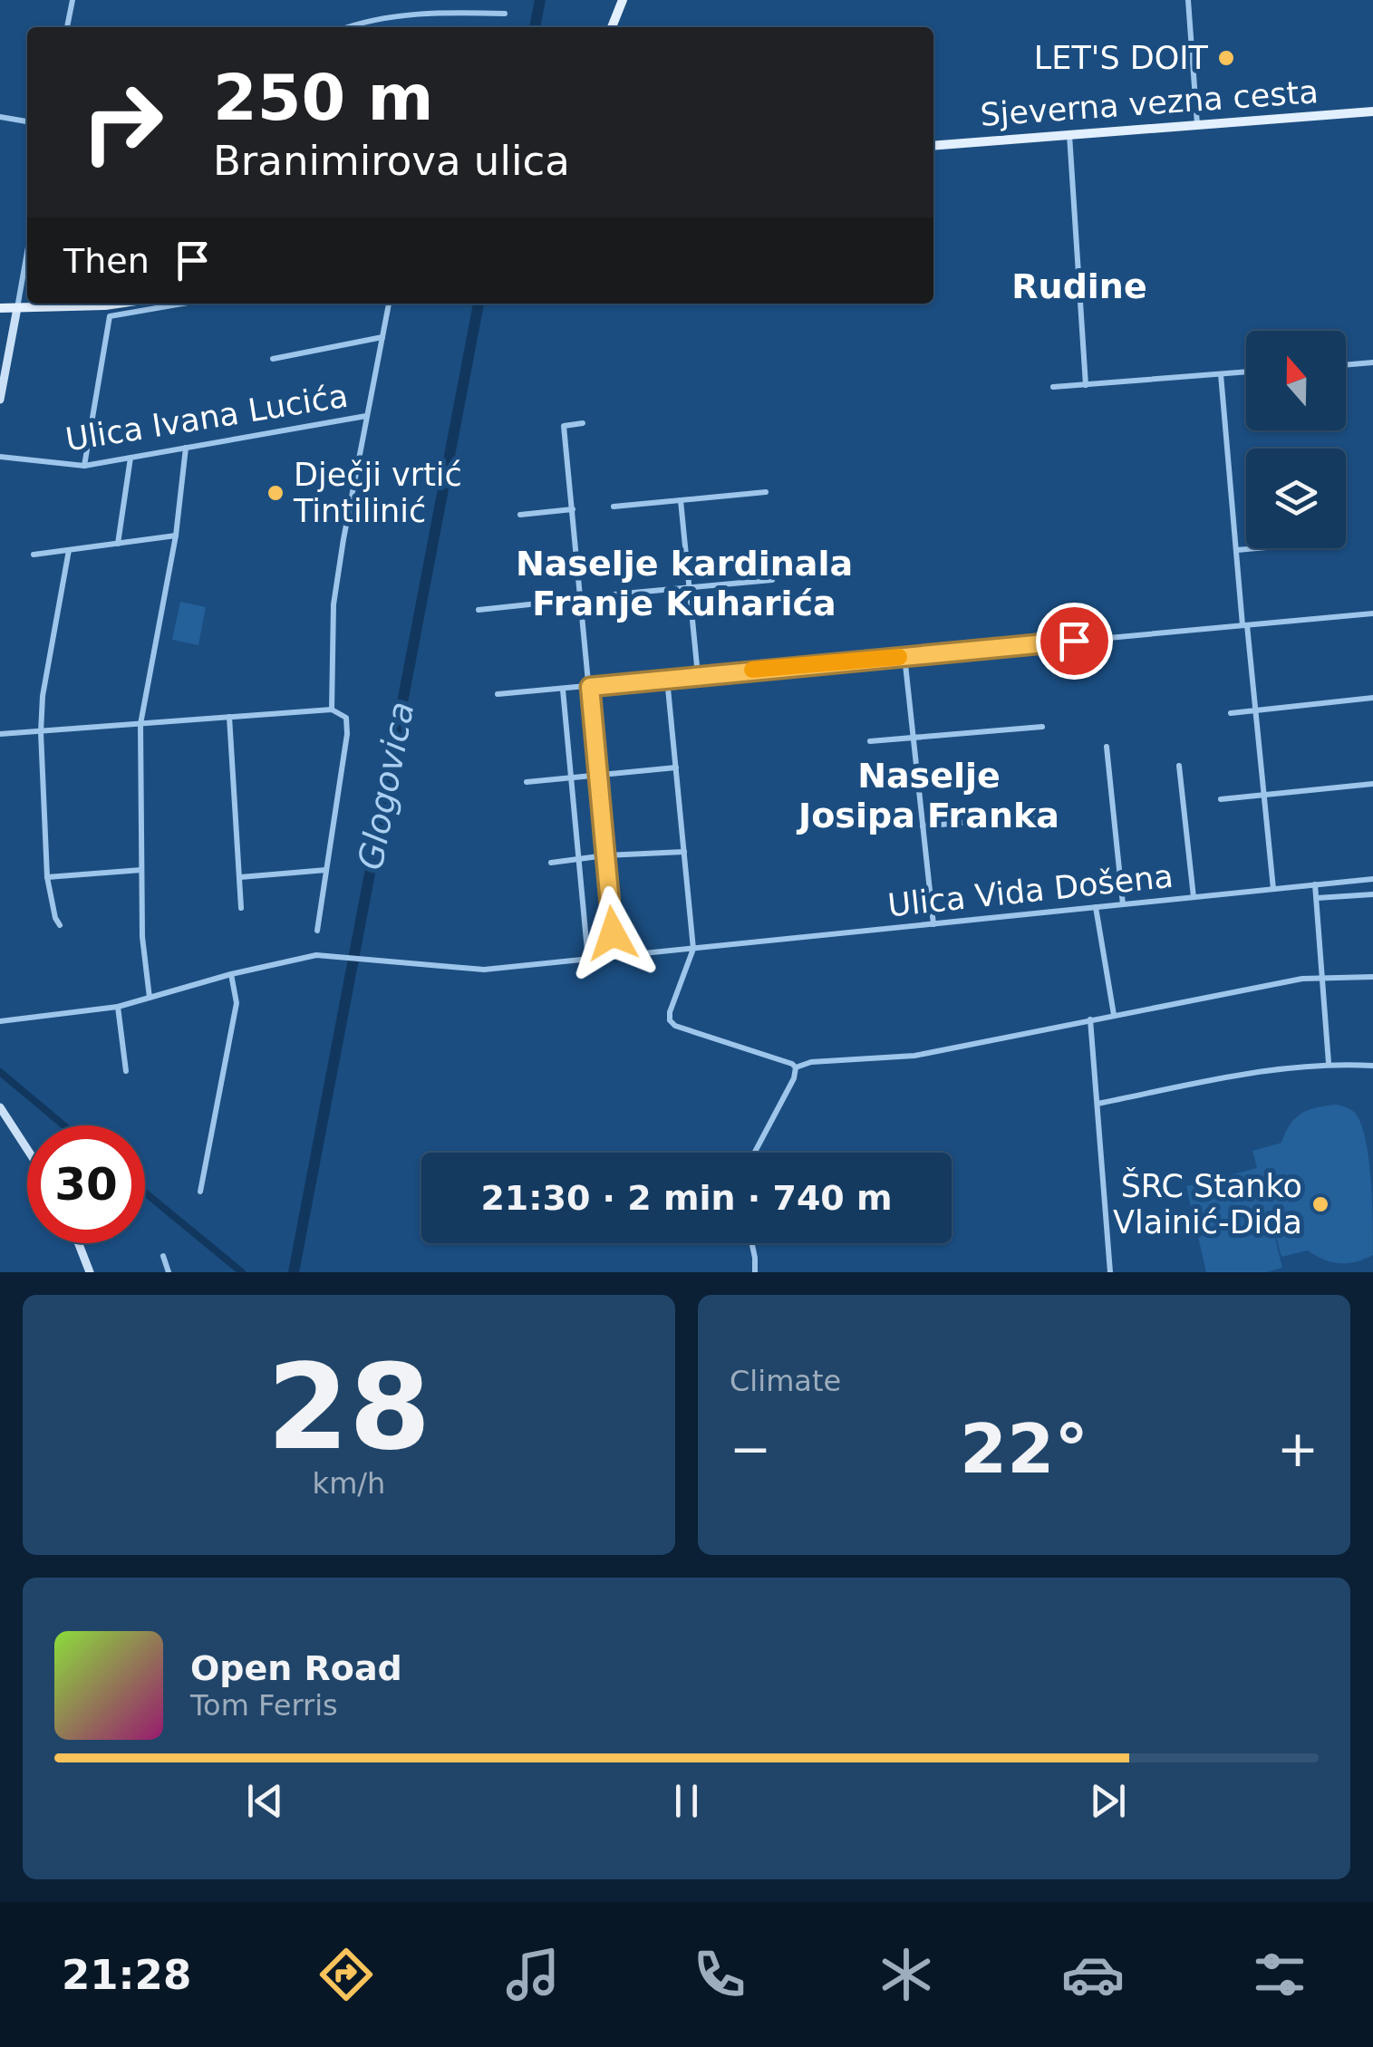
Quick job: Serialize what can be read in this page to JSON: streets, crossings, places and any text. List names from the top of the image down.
{
  "streets": {
    "main road": ["Sjeverna vezna cesta"],
    "street": ["Ulica Ivana Lucića", "Ulica Vida Došena"]
  },
  "districts": ["Rudine", "Naselje kardinala Franje Kuharića", "Naselje Josipa Franka"],
  "water": ["Glogovica"],
  "places": ["LET'S DOIT", "Dječji vrtić Tintilinić", "ŠRC Stanko Vlainić-Dida"],
  "north": "top",
  "page": {
    "turn": ["250 m", "Branimirova ulica"],
    "then": "Then",
    "limit": "30",
    "trip": "21:30 · 2 min · 740 m",
    "tile": [
      ["28", "km/h"],
      "Climate"
    ],
    "heat": ["−", "22°", "+"],
    "song": ["Open Road", "Tom Ferris"],
    "tabs": "21:28"
  }
}
